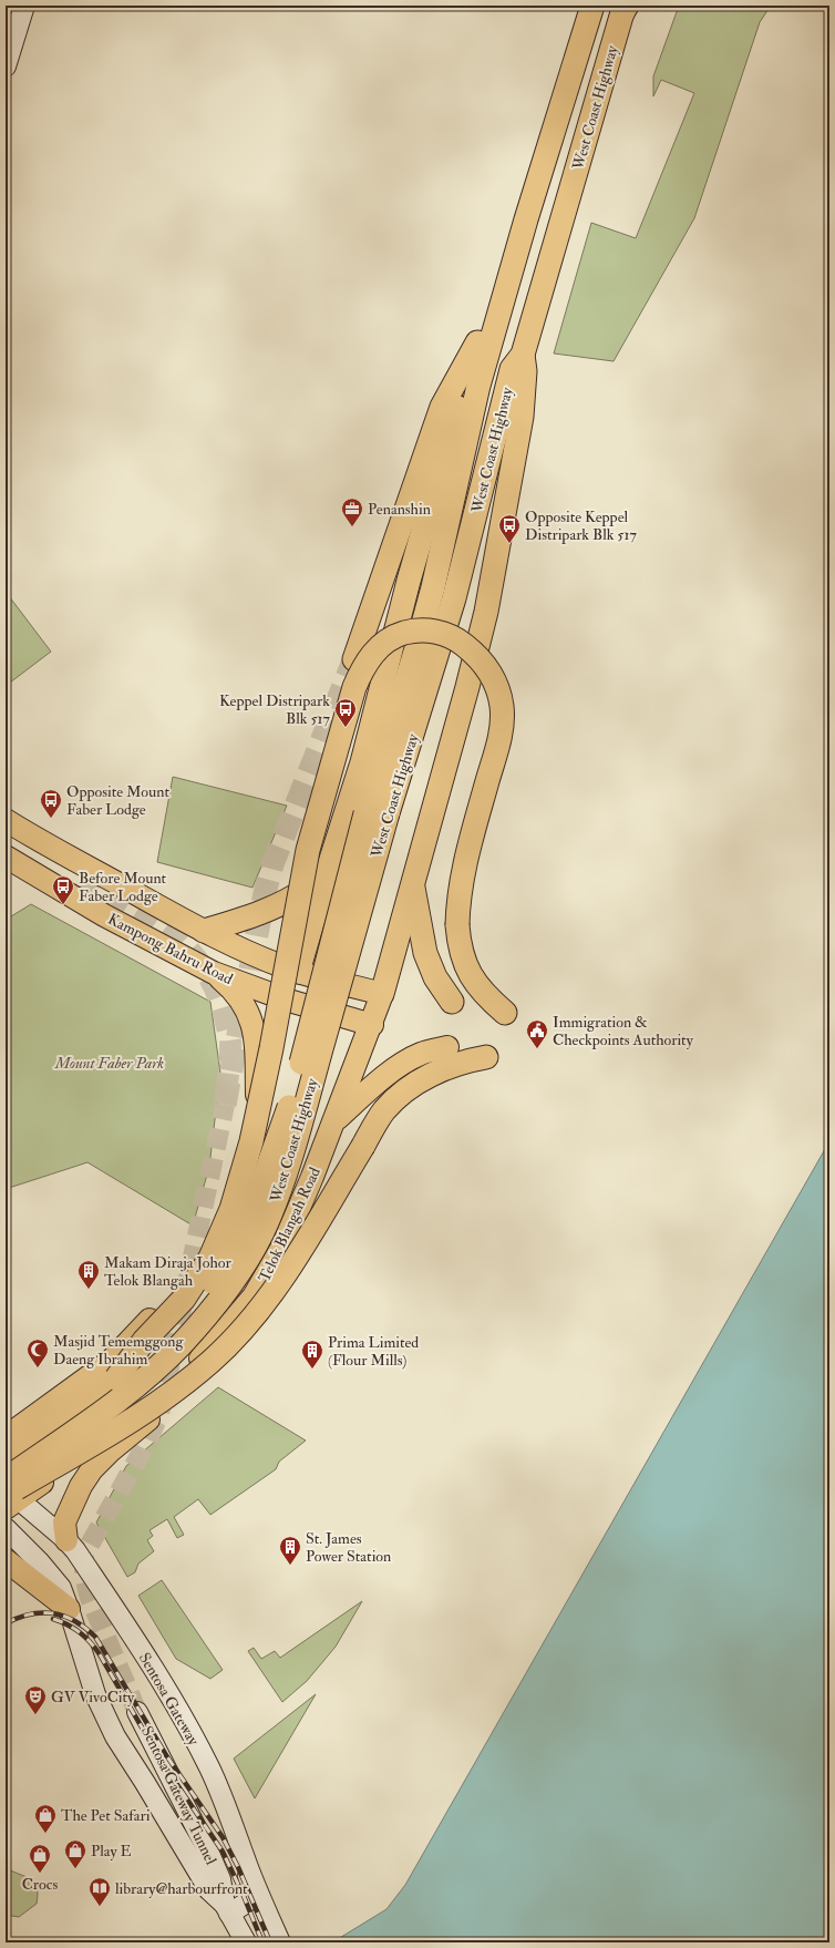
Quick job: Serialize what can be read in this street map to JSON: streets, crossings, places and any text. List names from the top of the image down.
{
  "streets": {
    "highway": ["West Coast Highway"],
    "main road": [
      "Kampong Bahru Road",
      "Telok Blangah Road",
      "Sentosa Gateway",
      "Sentosa Gateway Tunnel"
    ]
  },
  "crossings": [
    ["Kampong Bahru Road", "Telok Blangah Road"],
    ["Telok Blangah Road", "Sentosa Gateway"]
  ],
  "parks": ["Mount Faber Park"],
  "places": {
    "office": ["Penanshin"],
    "bus stop": [
      "Opposite Keppel Distripark Blk 517",
      "Keppel Distripark Blk 517",
      "Opposite Mount Faber Lodge",
      "Before Mount Faber Lodge"
    ],
    "public building": ["Immigration & Checkpoints Authority"],
    "building": ["Makam Diraja Johor Telok Blangah", "Prima Limited (Flour Mills)", "St. James Power Station"],
    "mosque": ["Masjid Tememggong Daeng Ibrahim"],
    "theatre": ["GV VivoCity"],
    "shop": ["The Pet Safari", "Play E", "Crocs"],
    "library": ["library@harbourfront"]
  }
}
